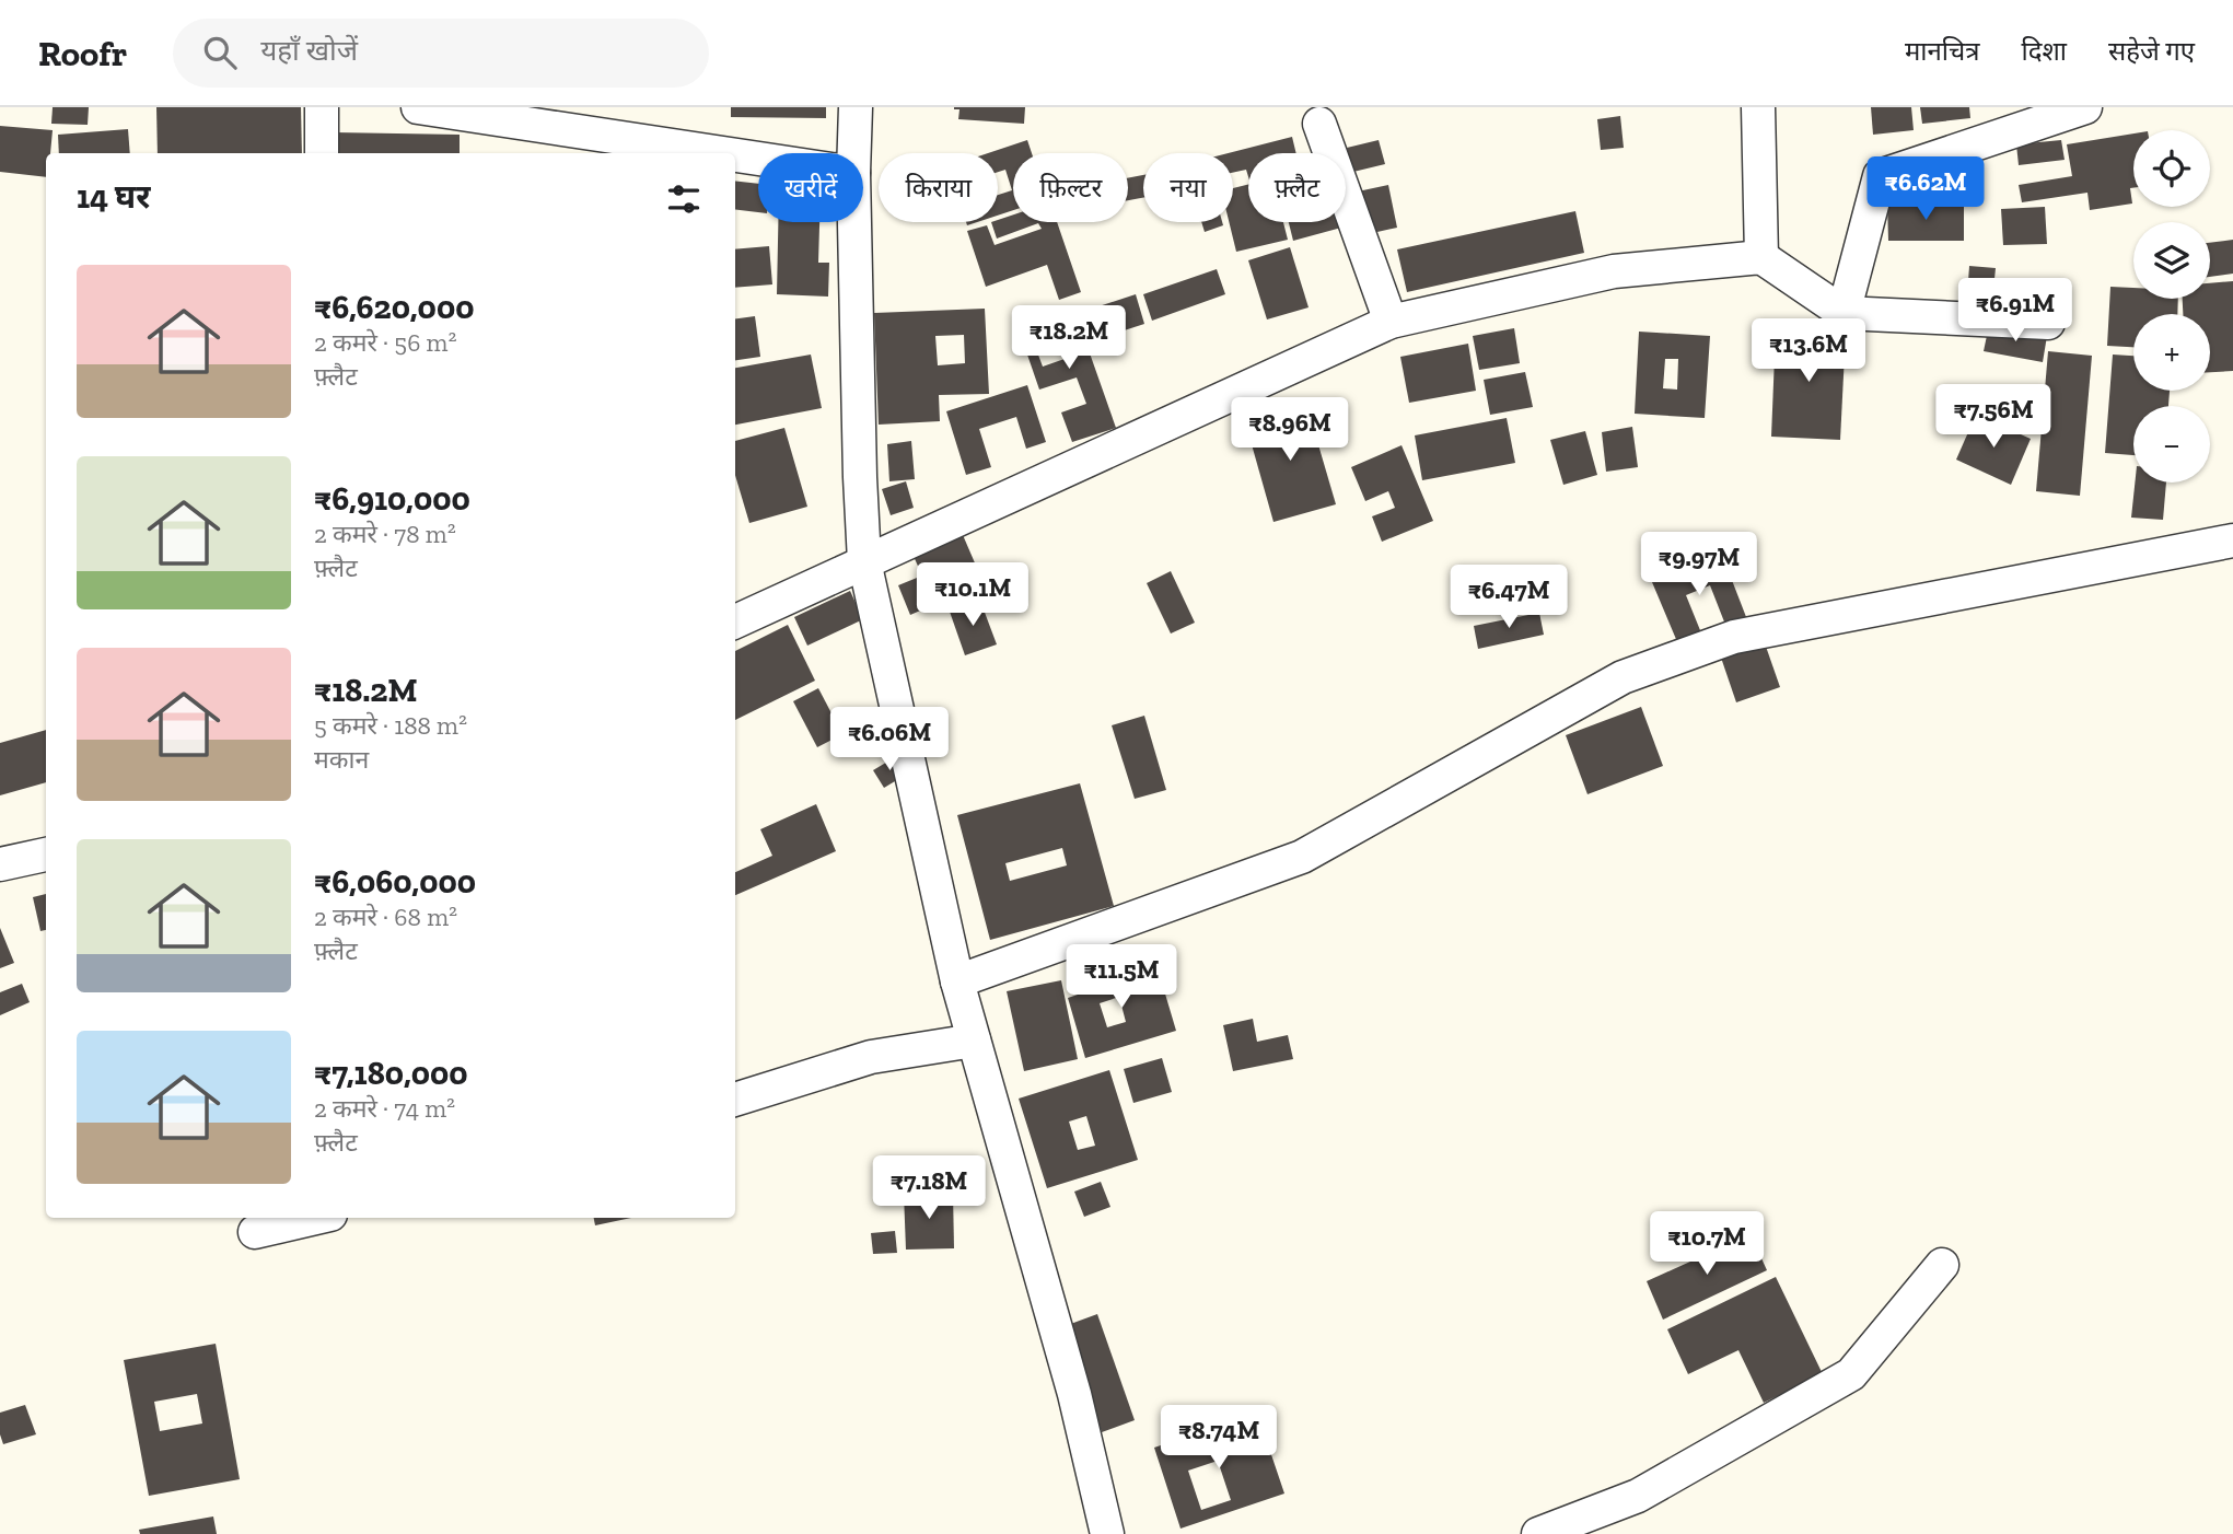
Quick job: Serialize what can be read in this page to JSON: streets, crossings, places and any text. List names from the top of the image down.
{
  "page": {
    "header": "Roofr",
    "search": "यहाँ खोजें",
    "nav": ["मानचित्र", "दिशा", "सहेजे गए"],
    "map_buttons": ["+", "−"],
    "chip": [
      "खरीदें",
      "किराया",
      "फ़िल्टर",
      "नया",
      "फ़्लैट"
    ],
    "heading": "14 घर",
    "price": [
      "₹6.62M",
      "₹6.91M",
      "₹18.2M",
      "₹13.6M",
      "₹7.56M",
      "₹8.96M",
      "₹9.97M",
      "₹10.1M",
      "₹6.47M",
      "₹6.06M",
      "₹11.5M",
      "₹7.18M",
      "₹10.7M",
      "₹8.74M"
    ],
    "list": [
      {
        "name": "₹6,620,000",
        "note": "2 कमरे · 56 m² · फ़्लैट"
      },
      {
        "name": "₹6,910,000",
        "note": "2 कमरे · 78 m² · फ़्लैट"
      },
      {
        "name": "₹18.2M",
        "note": "5 कमरे · 188 m² · मकान"
      },
      {
        "name": "₹6,060,000",
        "note": "2 कमरे · 68 m² · फ़्लैट"
      },
      {
        "name": "₹7,180,000",
        "note": "2 कमरे · 74 m² · फ़्लैट"
      }
    ]
  }
}
